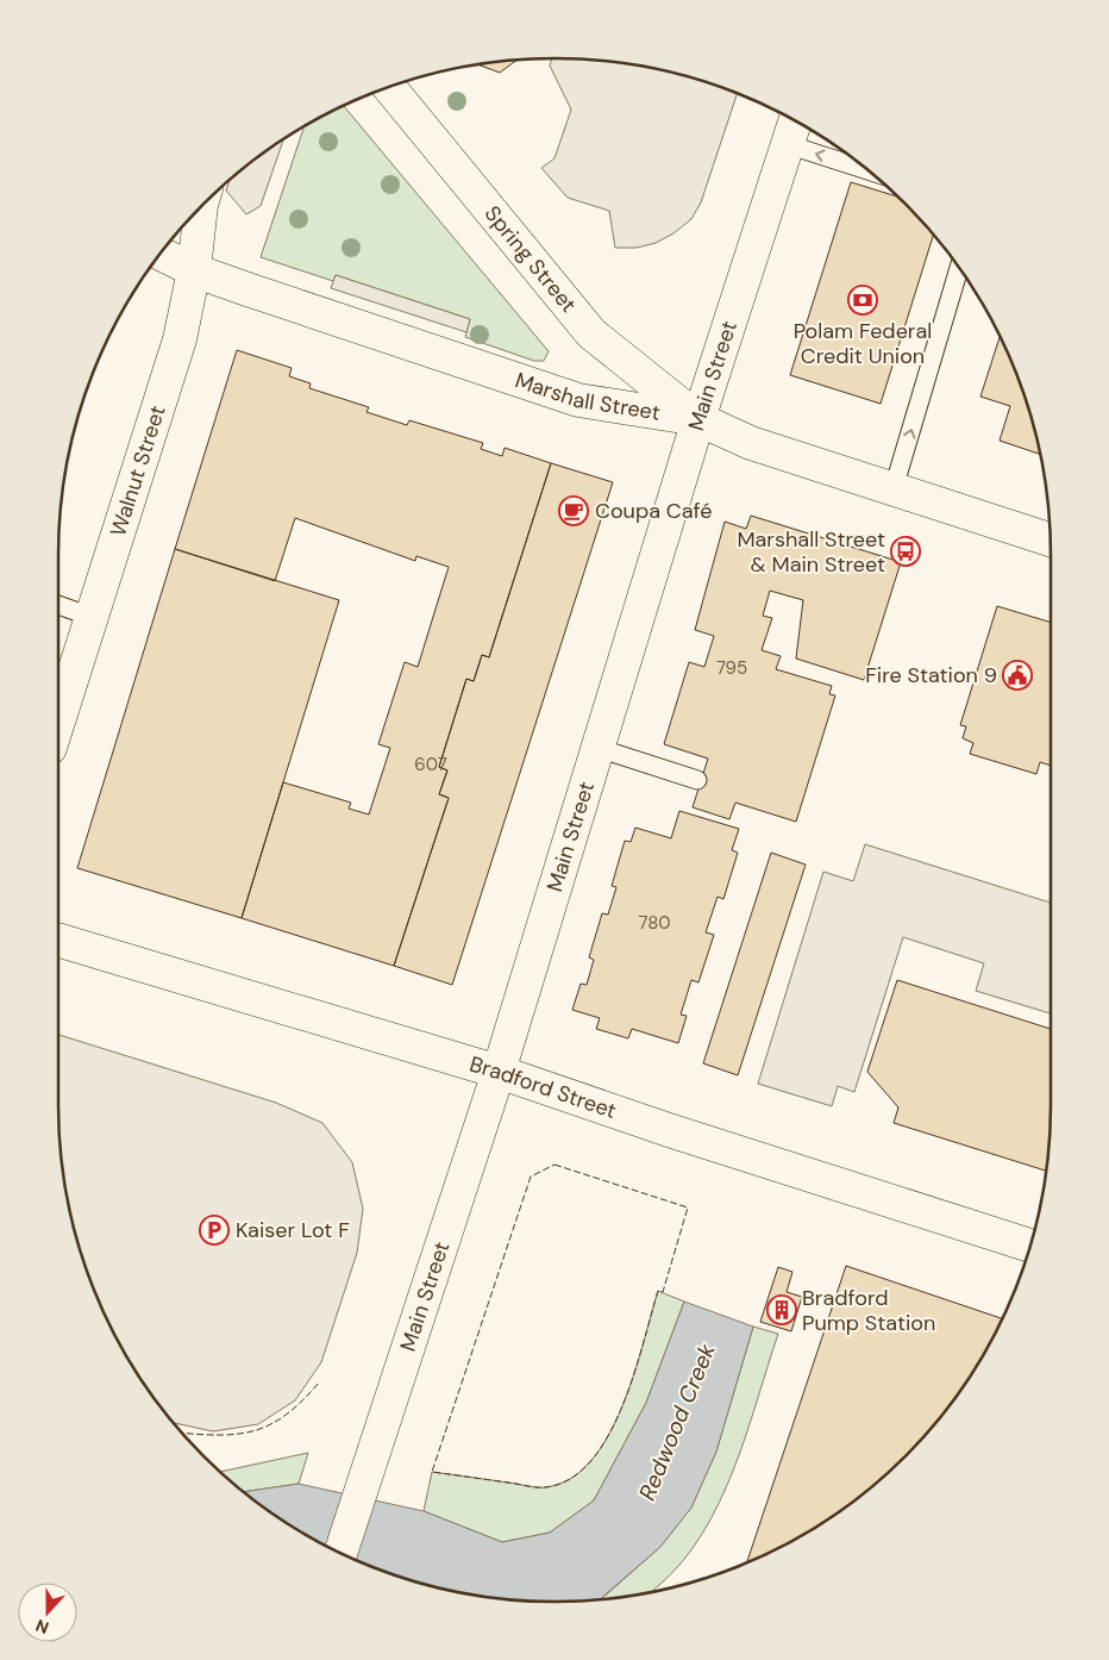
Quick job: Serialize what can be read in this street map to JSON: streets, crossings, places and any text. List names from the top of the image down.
{
  "streets": {
    "street": [
      "Spring Street",
      "Main Street",
      "Marshall Street",
      "Walnut Street",
      "Bradford Street"
    ]
  },
  "crossings": [
    ["Spring Street", "Main Street"],
    ["Spring Street", "Marshall Street"],
    ["Main Street", "Marshall Street"],
    ["Main Street", "Bradford Street"],
    ["Marshall Street", "Walnut Street"]
  ],
  "water": ["Redwood Creek"],
  "places": {
    "bank": ["Polam Federal Credit Union"],
    "cafe": ["Coupa Café"],
    "bus stop": ["Marshall Street & Main Street"],
    "public building": ["Fire Station 9"],
    "parking": ["Kaiser Lot F"],
    "building": ["Bradford Pump Station"]
  },
  "house_numbers": ["795", "607", "780"],
  "north": "bottom"
}
